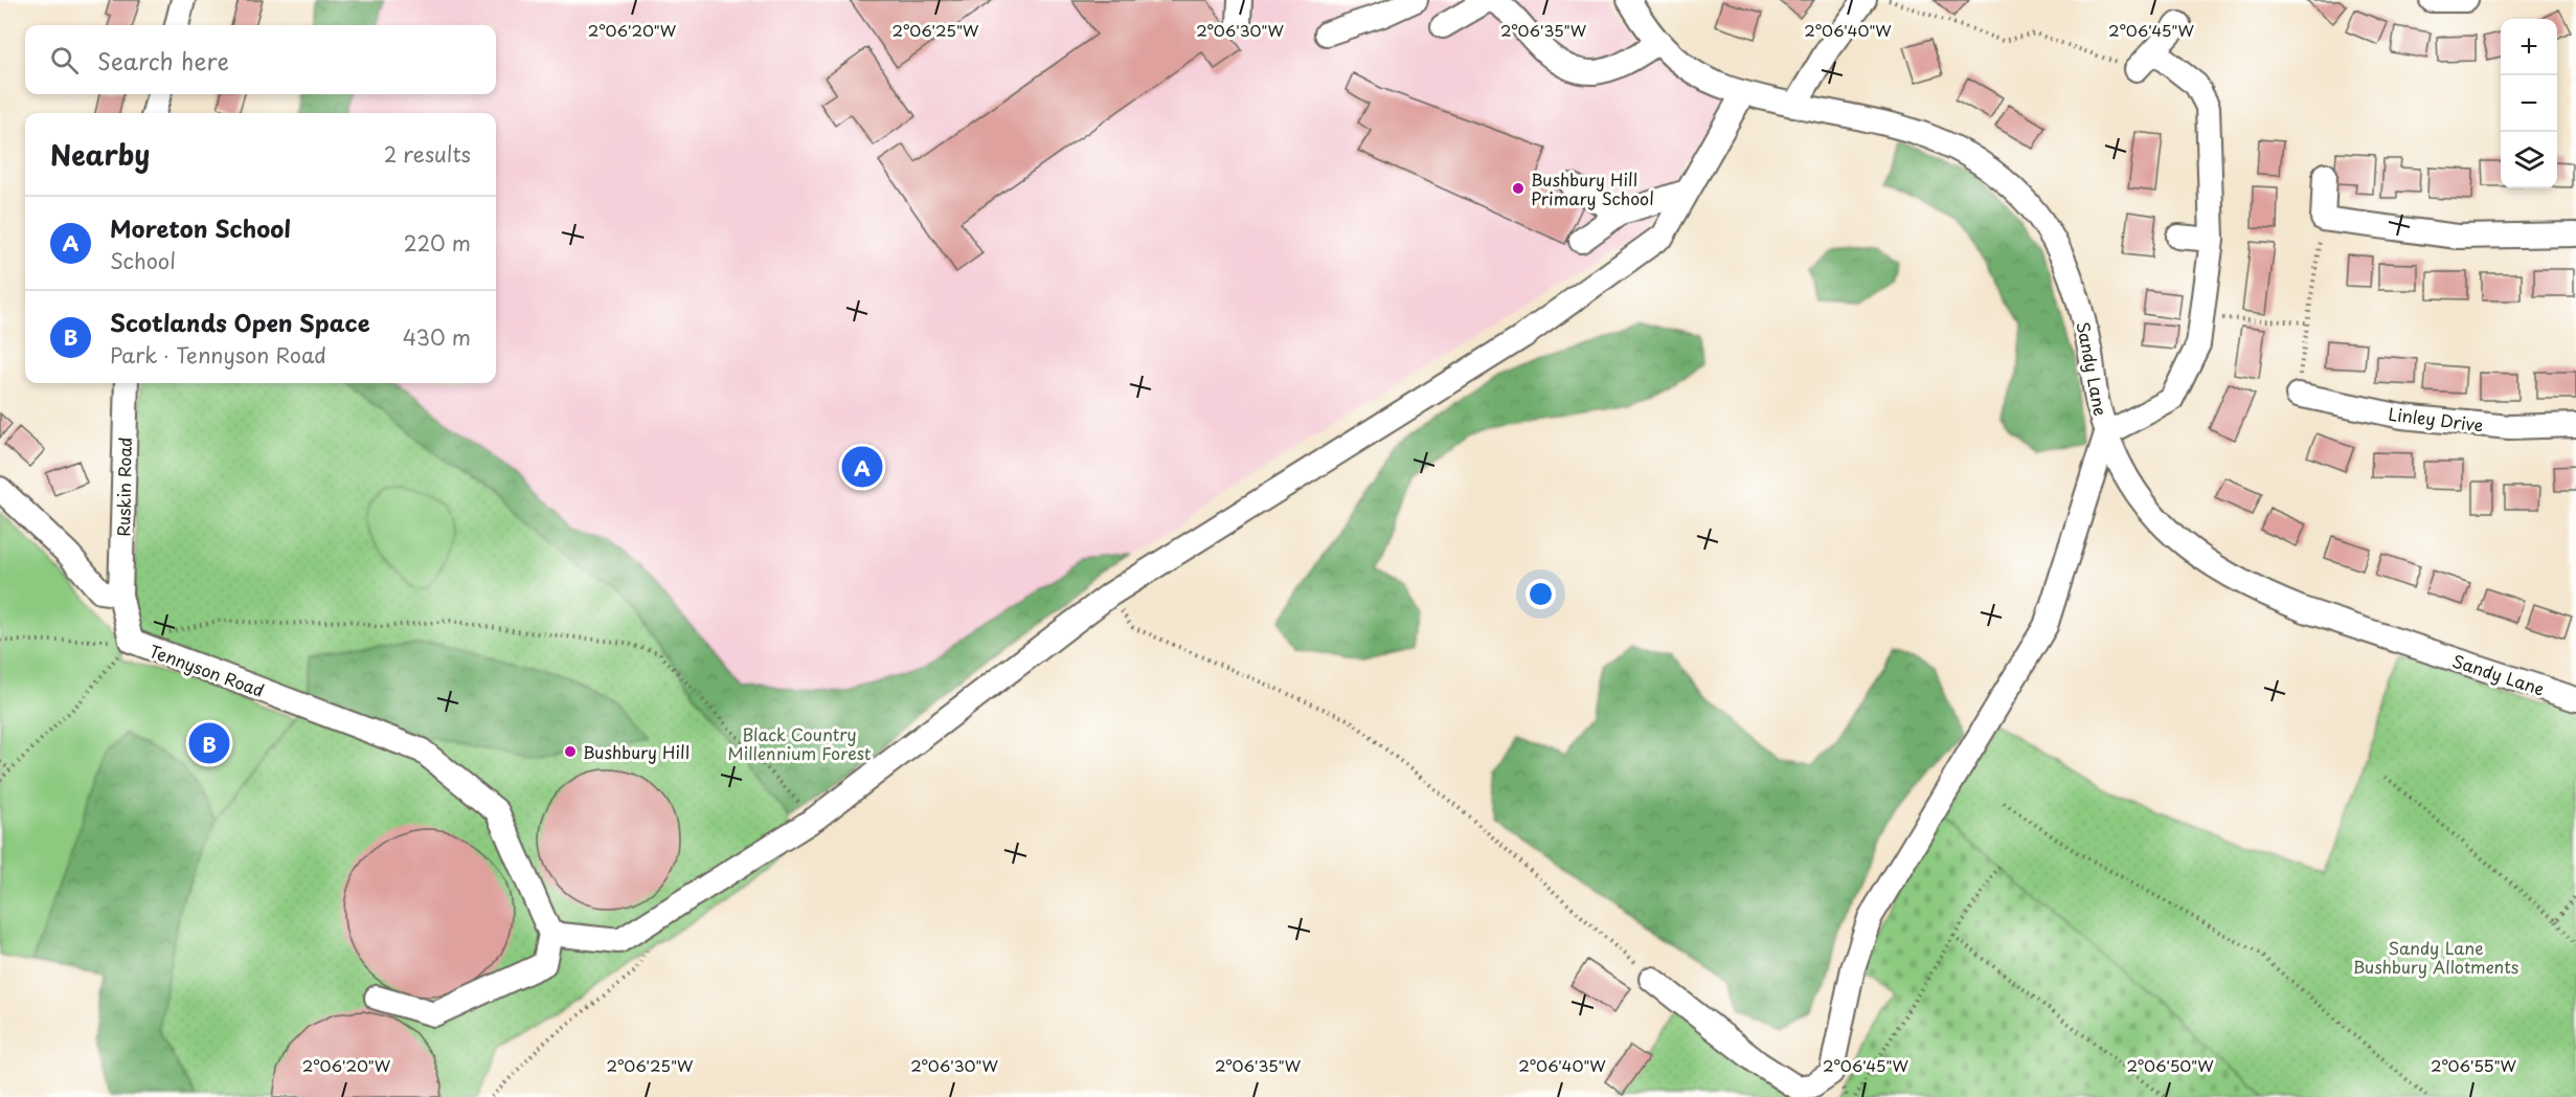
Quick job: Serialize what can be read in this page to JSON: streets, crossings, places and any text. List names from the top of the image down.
{
  "streets": {
    "street": [
      "Sandy Lane",
      "Linley Drive",
      "Ruskin Road",
      "Tennyson Road"
    ]
  },
  "crossings": [
    ["Ruskin Road", "Tennyson Road"]
  ],
  "parks": ["Black Country Millennium Forest", "Sandy Lane Bushbury Allotments"],
  "places": ["Bushbury Hill Primary School", "Bushbury Hill"],
  "page": {
    "map_buttons": ["+", "−"],
    "search": "Search here",
    "heading": ["Nearby", "2 results"],
    "list": [
      {
        "mark": "A",
        "name": "Moreton School",
        "note": "School",
        "value": "220 m"
      },
      {
        "mark": "B",
        "name": "Scotlands Open Space",
        "note": "Park · Tennyson Road",
        "value": "430 m"
      }
    ],
    "pins": ["A", "B"]
  },
  "coordinates": [
    "2°06'20\"W",
    "2°06'25\"W",
    "2°06'30\"W",
    "2°06'35\"W",
    "2°06'40\"W",
    "2°06'45\"W",
    "2°06'50\"W",
    "2°06'55\"W"
  ]
}
